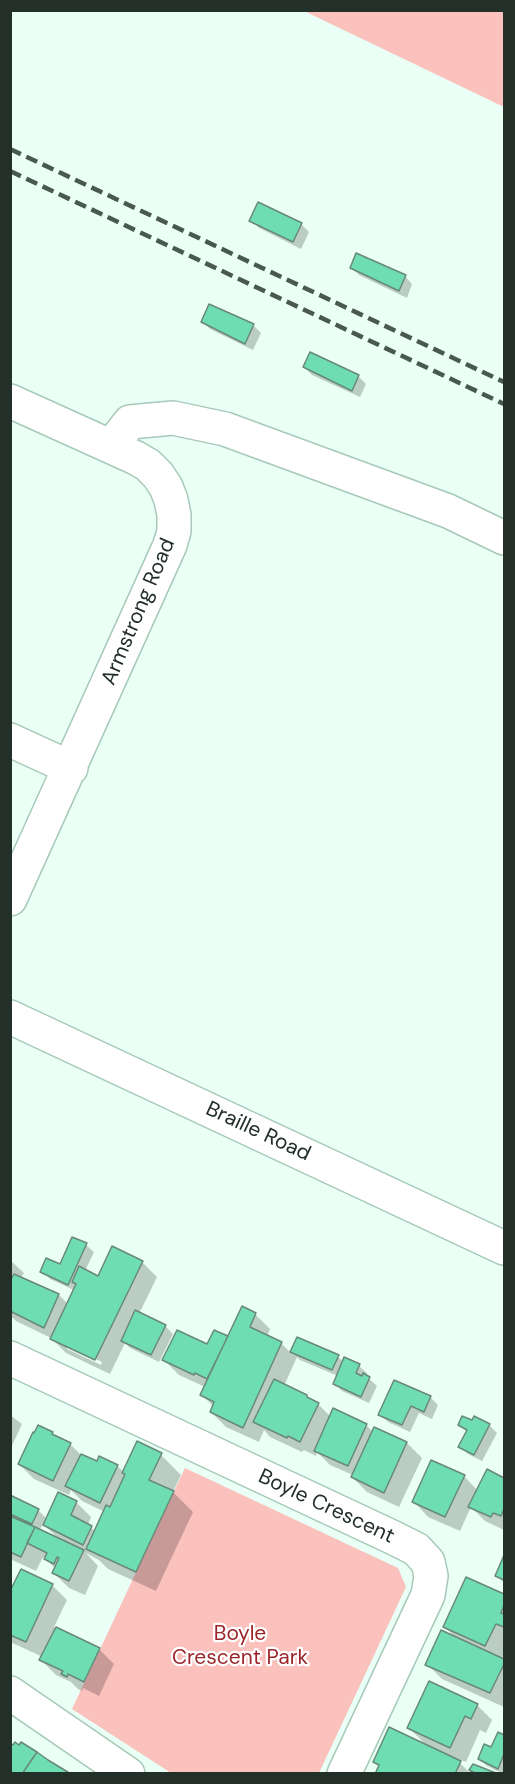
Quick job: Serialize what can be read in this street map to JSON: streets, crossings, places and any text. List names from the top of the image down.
{
  "streets": {
    "street": ["Armstrong Road", "Braille Road", "Boyle Crescent"]
  },
  "parks": ["Boyle Crescent Park"]
}
